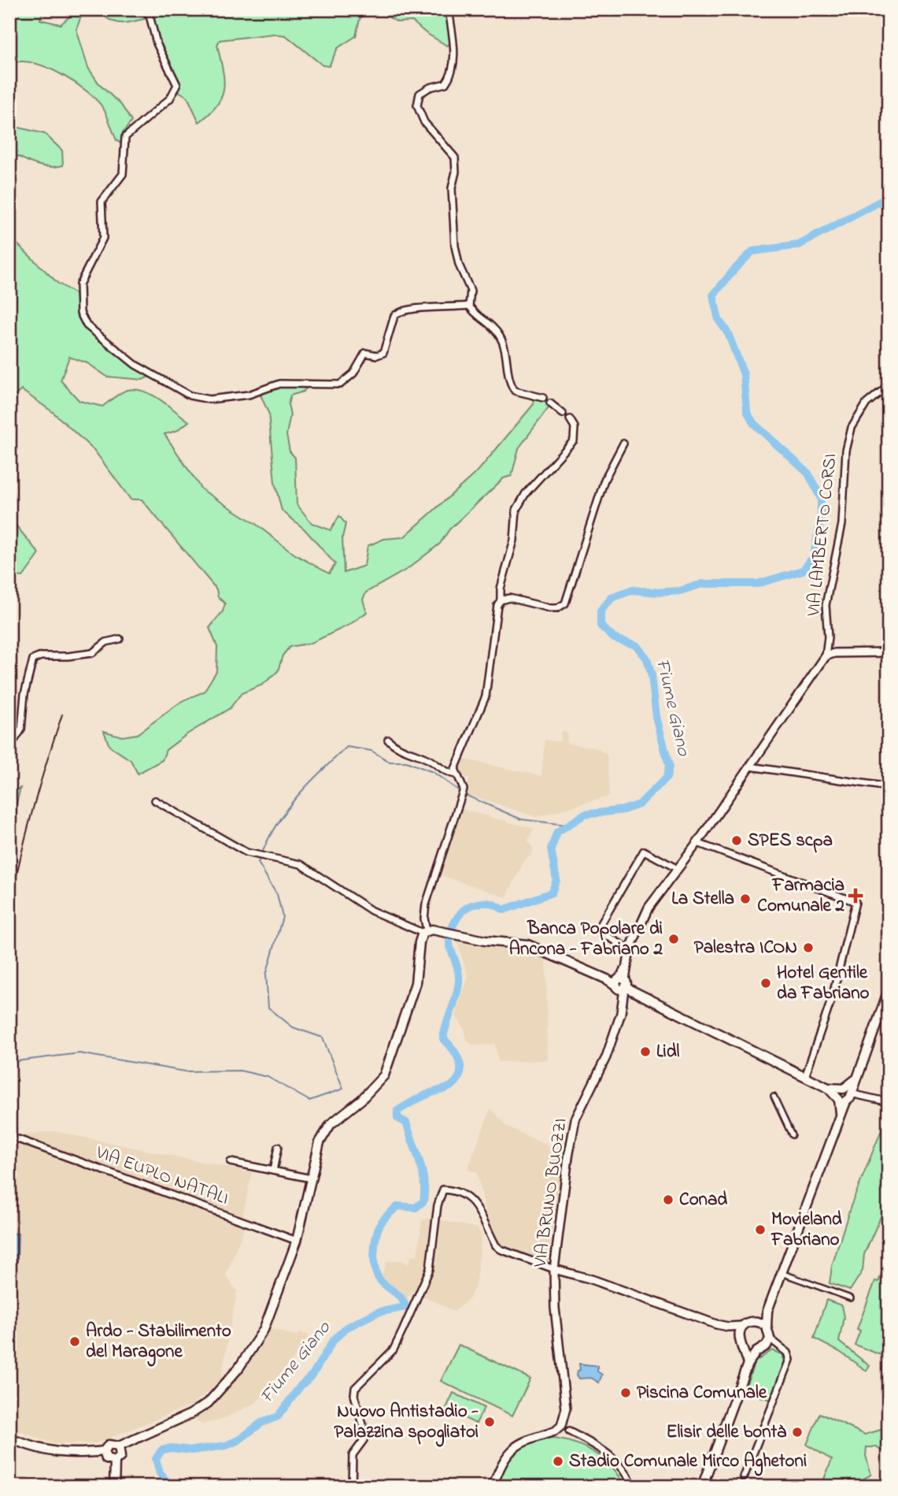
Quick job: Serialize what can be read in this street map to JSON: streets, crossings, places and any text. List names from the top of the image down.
{
  "streets": {
    "street": ["VIA LAMBERTO CORSI", "VIA EUPLO NATALI", "VIA BRUNO BUOZZI"]
  },
  "water": ["Fiume Giano"],
  "places": {
    "other": [
      "SPES scpa",
      "La Stella",
      "Banca Popolare di Ancona - Fabriano 2",
      "Palestra ICON",
      "Hotel Gentile da Fabriano",
      "Lidl",
      "Conad",
      "Movieland Fabriano",
      "Ardo - Stabilimento del Maragone",
      "Piscina Comunale",
      "Nuovo Antistadio - Palazzina spogliatoi",
      "Elisir delle bontà",
      "Stadio Comunale Mirco Aghetoni"
    ],
    "health": ["Farmacia Comunale 2"]
  }
}
